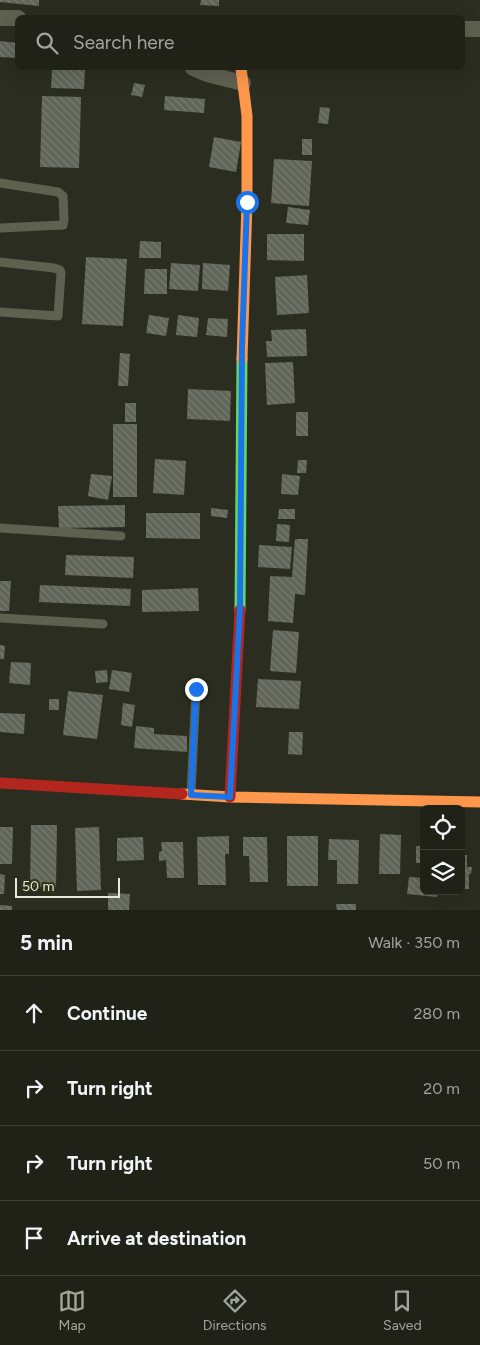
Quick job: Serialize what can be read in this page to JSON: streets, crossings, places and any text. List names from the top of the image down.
{
  "scale_bar": "50 m",
  "page": {
    "search": "Search here",
    "scale": "50 m",
    "heading": ["5 min", "Walk · 350 m"],
    "list": [
      ["Continue", "280 m"],
      ["Turn right", "20 m"],
      ["Turn right", "50 m"],
      "Arrive at destination"
    ],
    "nav": ["Map", "Directions", "Saved"]
  }
}
